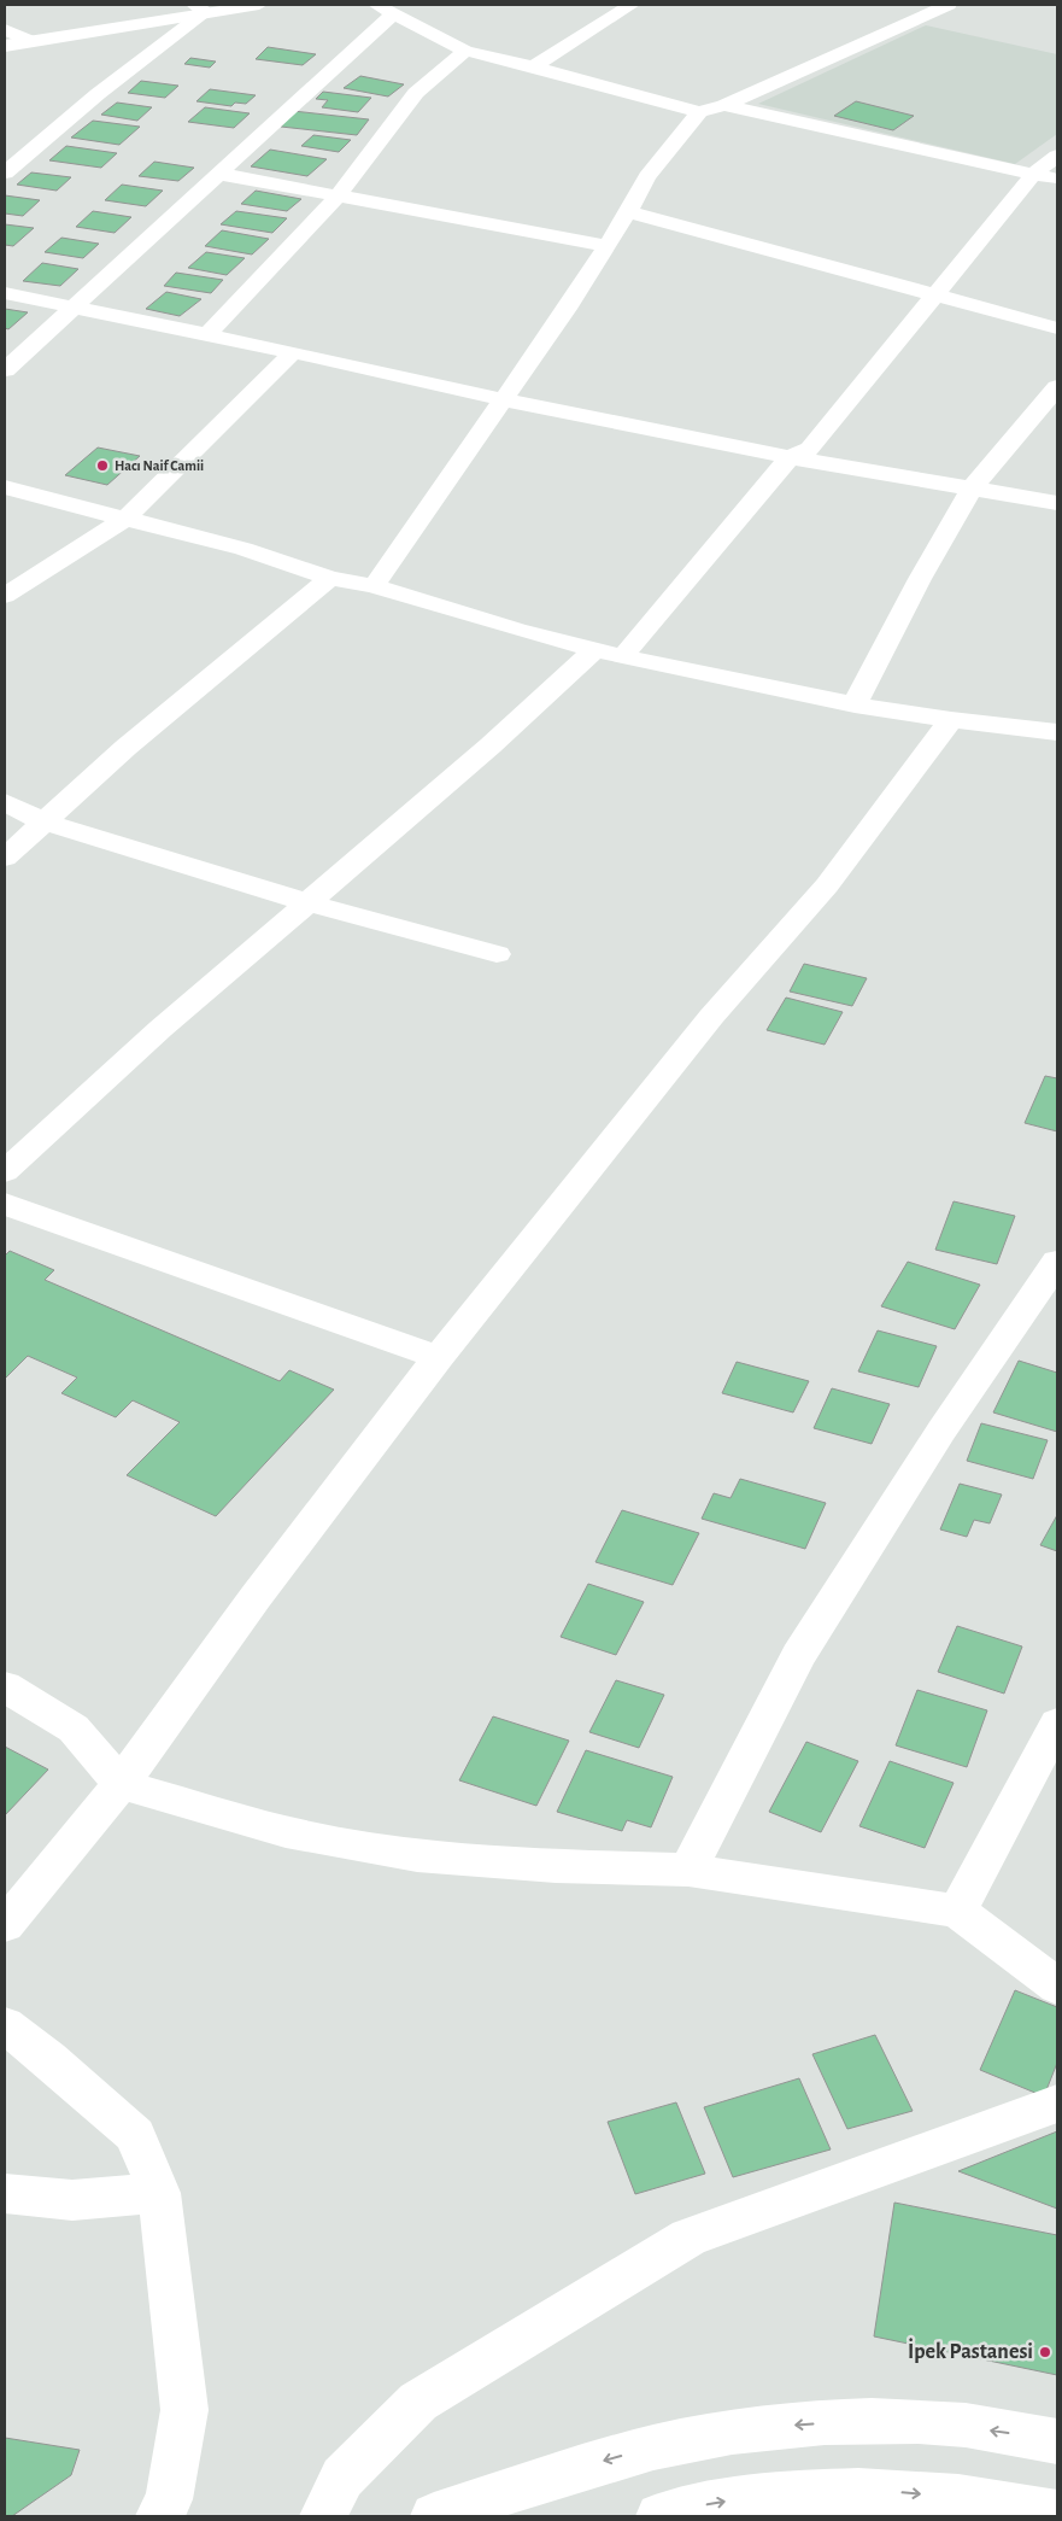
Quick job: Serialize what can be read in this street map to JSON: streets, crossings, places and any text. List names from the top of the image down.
{
  "places": ["Hacı Naif Camii", "İpek Pastanesi"]
}
